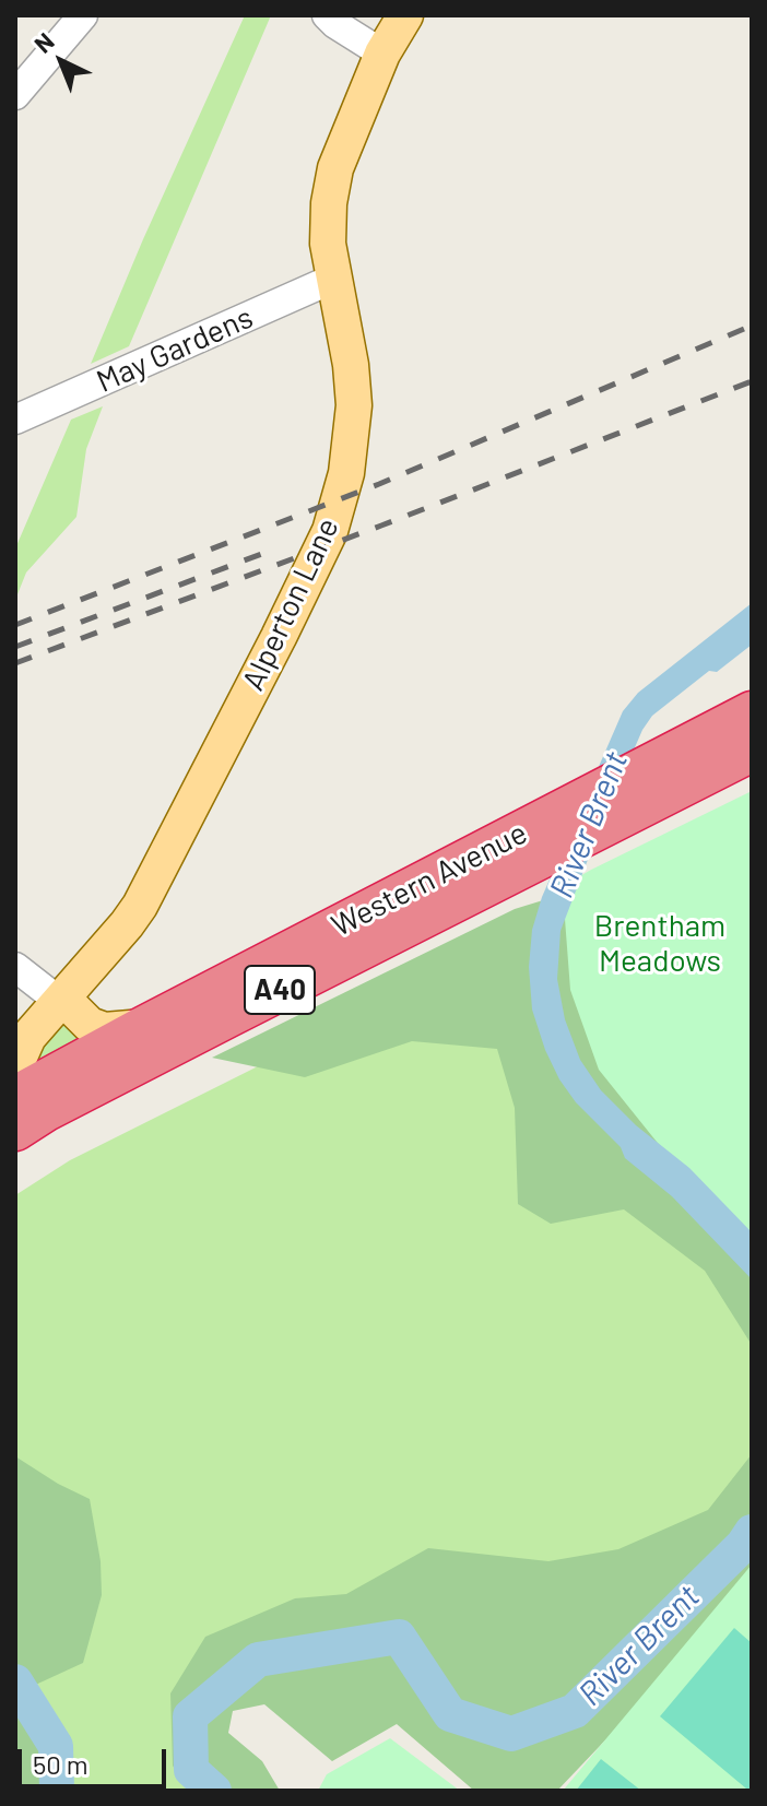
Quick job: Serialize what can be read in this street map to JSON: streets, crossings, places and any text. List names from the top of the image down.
{
  "streets": {
    "highway": ["Western Avenue", "A40"],
    "main road": ["Alperton Lane"],
    "street": ["May Gardens"]
  },
  "crossings": [
    ["May Gardens", "Alperton Lane"]
  ],
  "water": ["River Brent"],
  "parks": ["Brentham Meadows"],
  "scale_bar": "50 m",
  "north": "top left"
}
